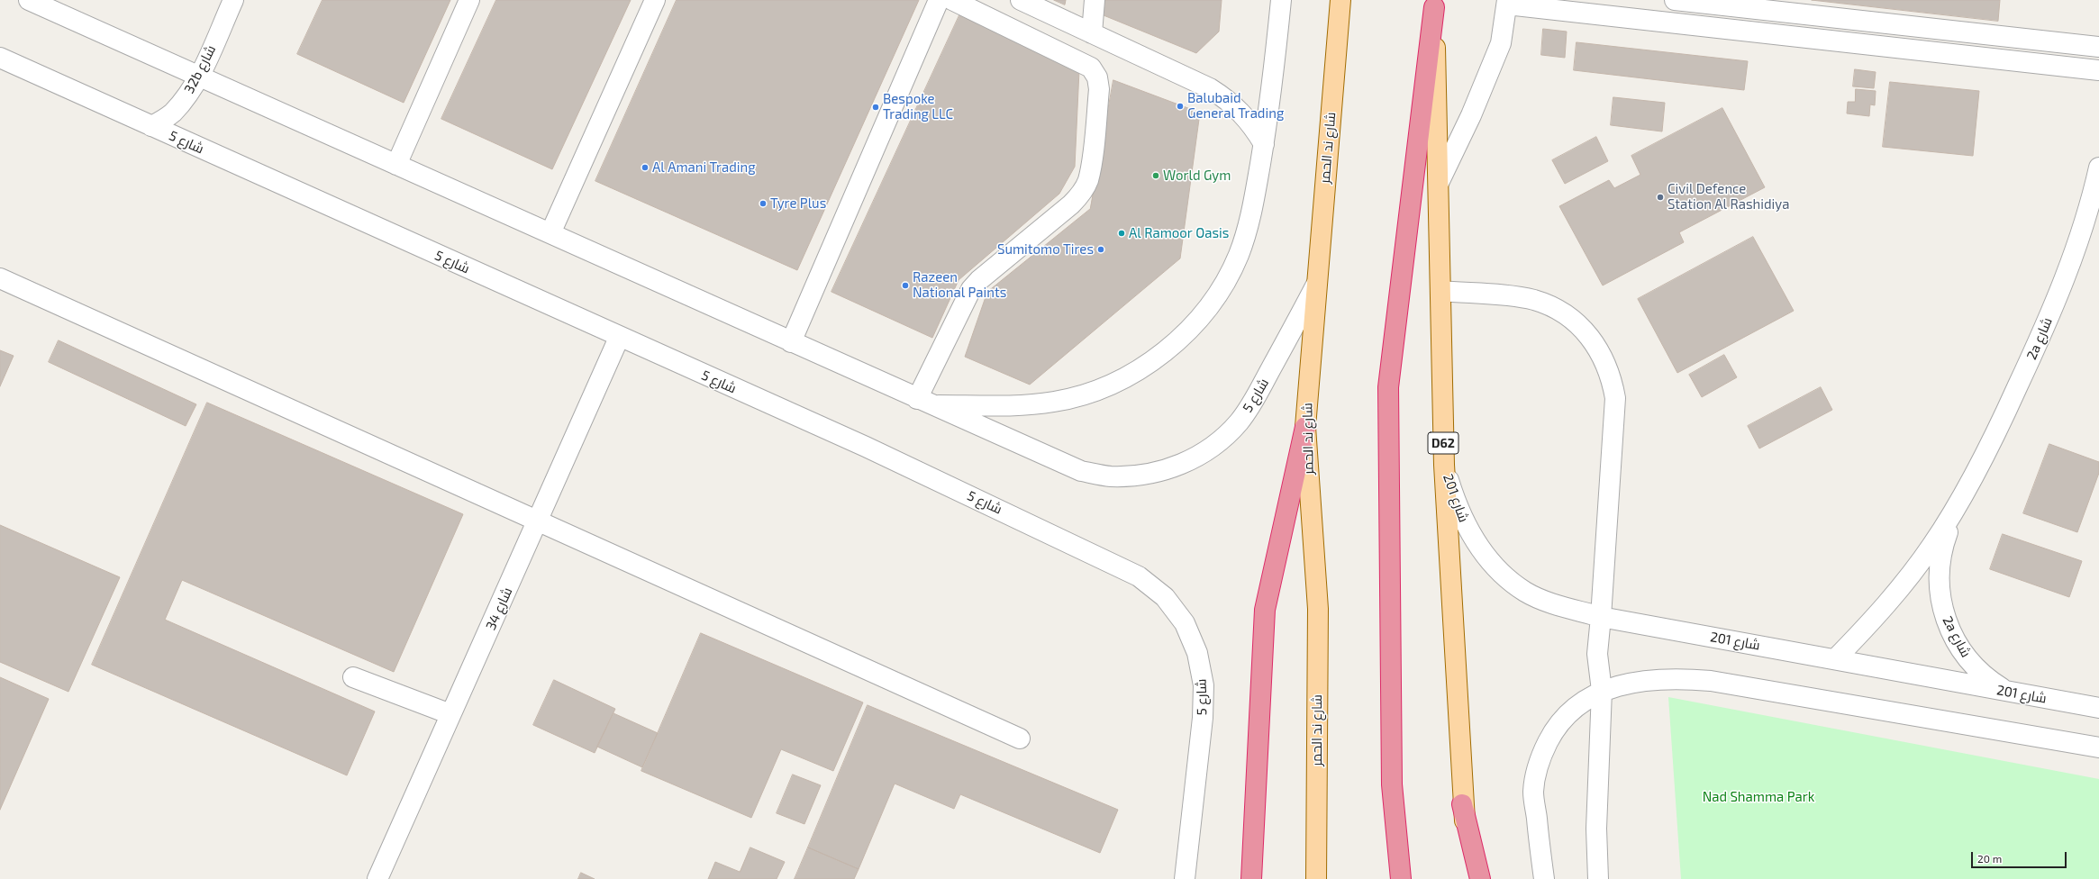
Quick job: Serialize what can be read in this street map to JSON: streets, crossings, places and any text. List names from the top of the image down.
{
  "streets": {
    "main road": ["شارع ند الحمر", "D62"],
    "street": [
      "32b شارع",
      "شارع 5",
      "2a شارع",
      "شارع 201",
      "شارع 34"
    ]
  },
  "crossings": [
    ["32b شارع", "شارع 5"],
    ["شارع 5", "شارع ند الحمر"],
    ["شارع 5", "شارع 34"],
    ["2a شارع", "شارع 201"],
    ["D62", "شارع 201"]
  ],
  "parks": ["Nad Shamma Park"],
  "places": [
    "Balubaid General Trading",
    "Bespoke Trading LLC",
    "Al Amani Trading",
    "World Gym",
    "Civil Defence Station Al Rashidiya",
    "Tyre Plus",
    "Al Ramoor Oasis",
    "Sumitomo Tires",
    "Razeen National Paints"
  ],
  "scale_bar": "20 m"
}
